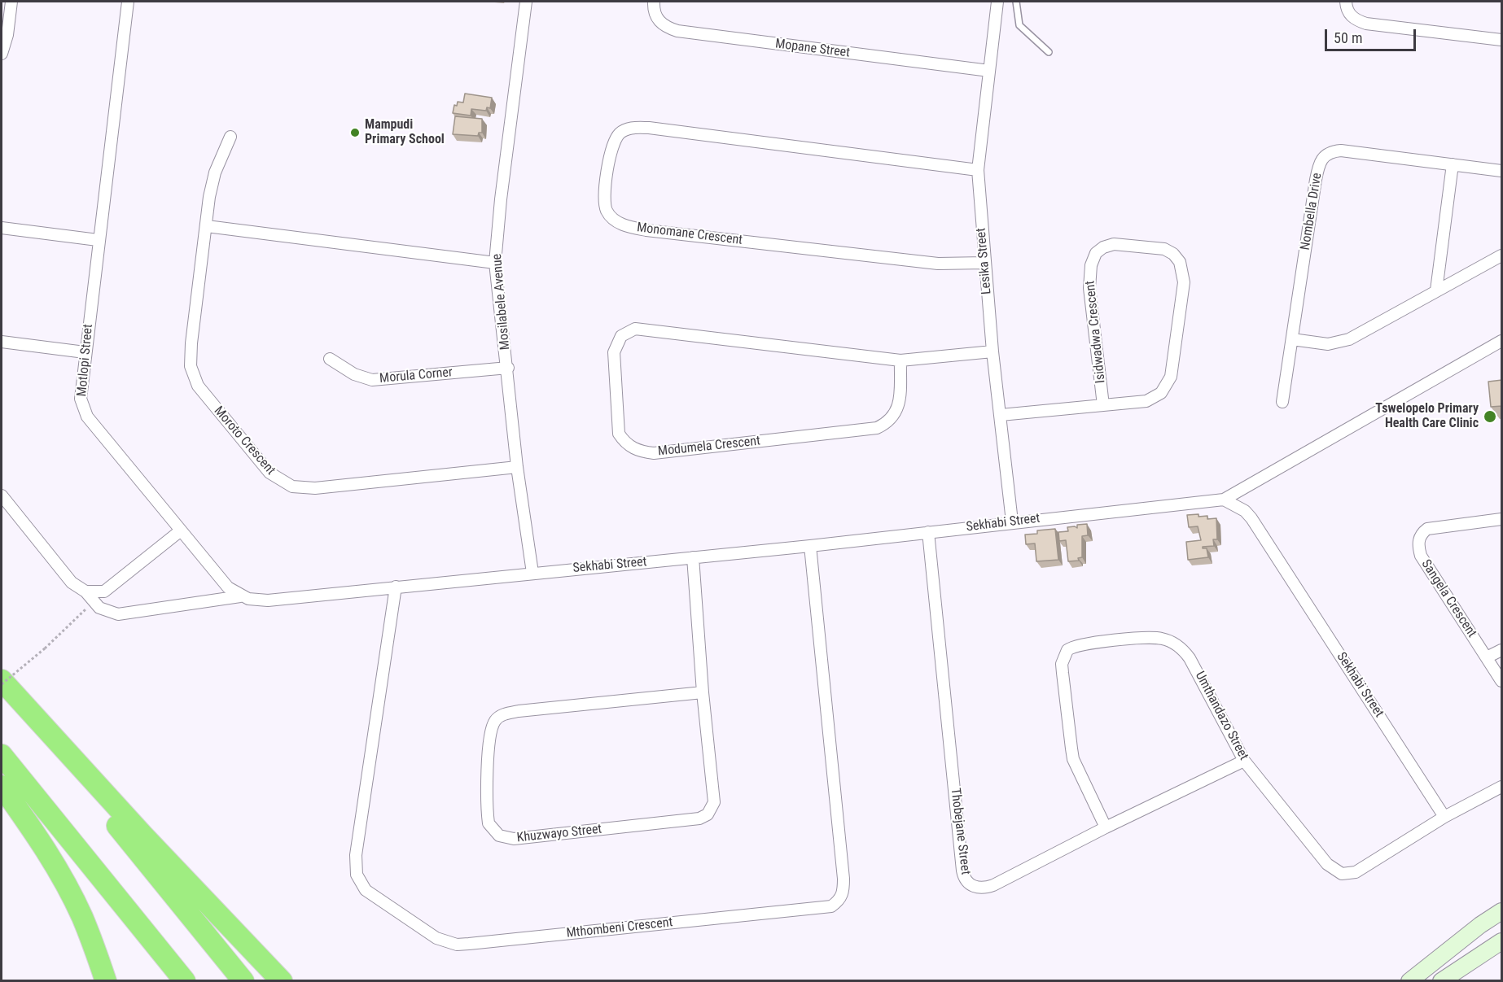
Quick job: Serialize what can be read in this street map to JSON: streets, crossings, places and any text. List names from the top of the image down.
{
  "streets": {
    "street": [
      "Mopane Street",
      "Nombella Drive",
      "Monomane Crescent",
      "Lesika Street",
      "Mosilabele Avenue",
      "Isidwadwa Crescent",
      "Motlopi Street",
      "Morula Corner",
      "Moroto Crescent",
      "Modumela Crescent",
      "Sekhabi Street",
      "Sangela Crescent",
      "Umthandazo Street",
      "Thobejane Street",
      "Khuzwayo Street",
      "Mthombeni Crescent"
    ]
  },
  "crossings": [
    ["Mopane Street", "Lesika Street"],
    ["Monomane Crescent", "Lesika Street"],
    ["Lesika Street", "Isidwadwa Crescent"],
    ["Lesika Street", "Modumela Crescent"],
    ["Lesika Street", "Sekhabi Street"],
    ["Mosilabele Avenue", "Morula Corner"],
    ["Mosilabele Avenue", "Moroto Crescent"],
    ["Mosilabele Avenue", "Sekhabi Street"],
    ["Sekhabi Street", "Umthandazo Street"],
    ["Sekhabi Street", "Thobejane Street"],
    ["Sekhabi Street", "Khuzwayo Street"],
    ["Sekhabi Street", "Mthombeni Crescent"],
    ["Umthandazo Street", "Thobejane Street"]
  ],
  "places": ["Mampudi Primary School", "Tswelopelo Primary Health Care Clinic"],
  "scale_bar": "50 m"
}
